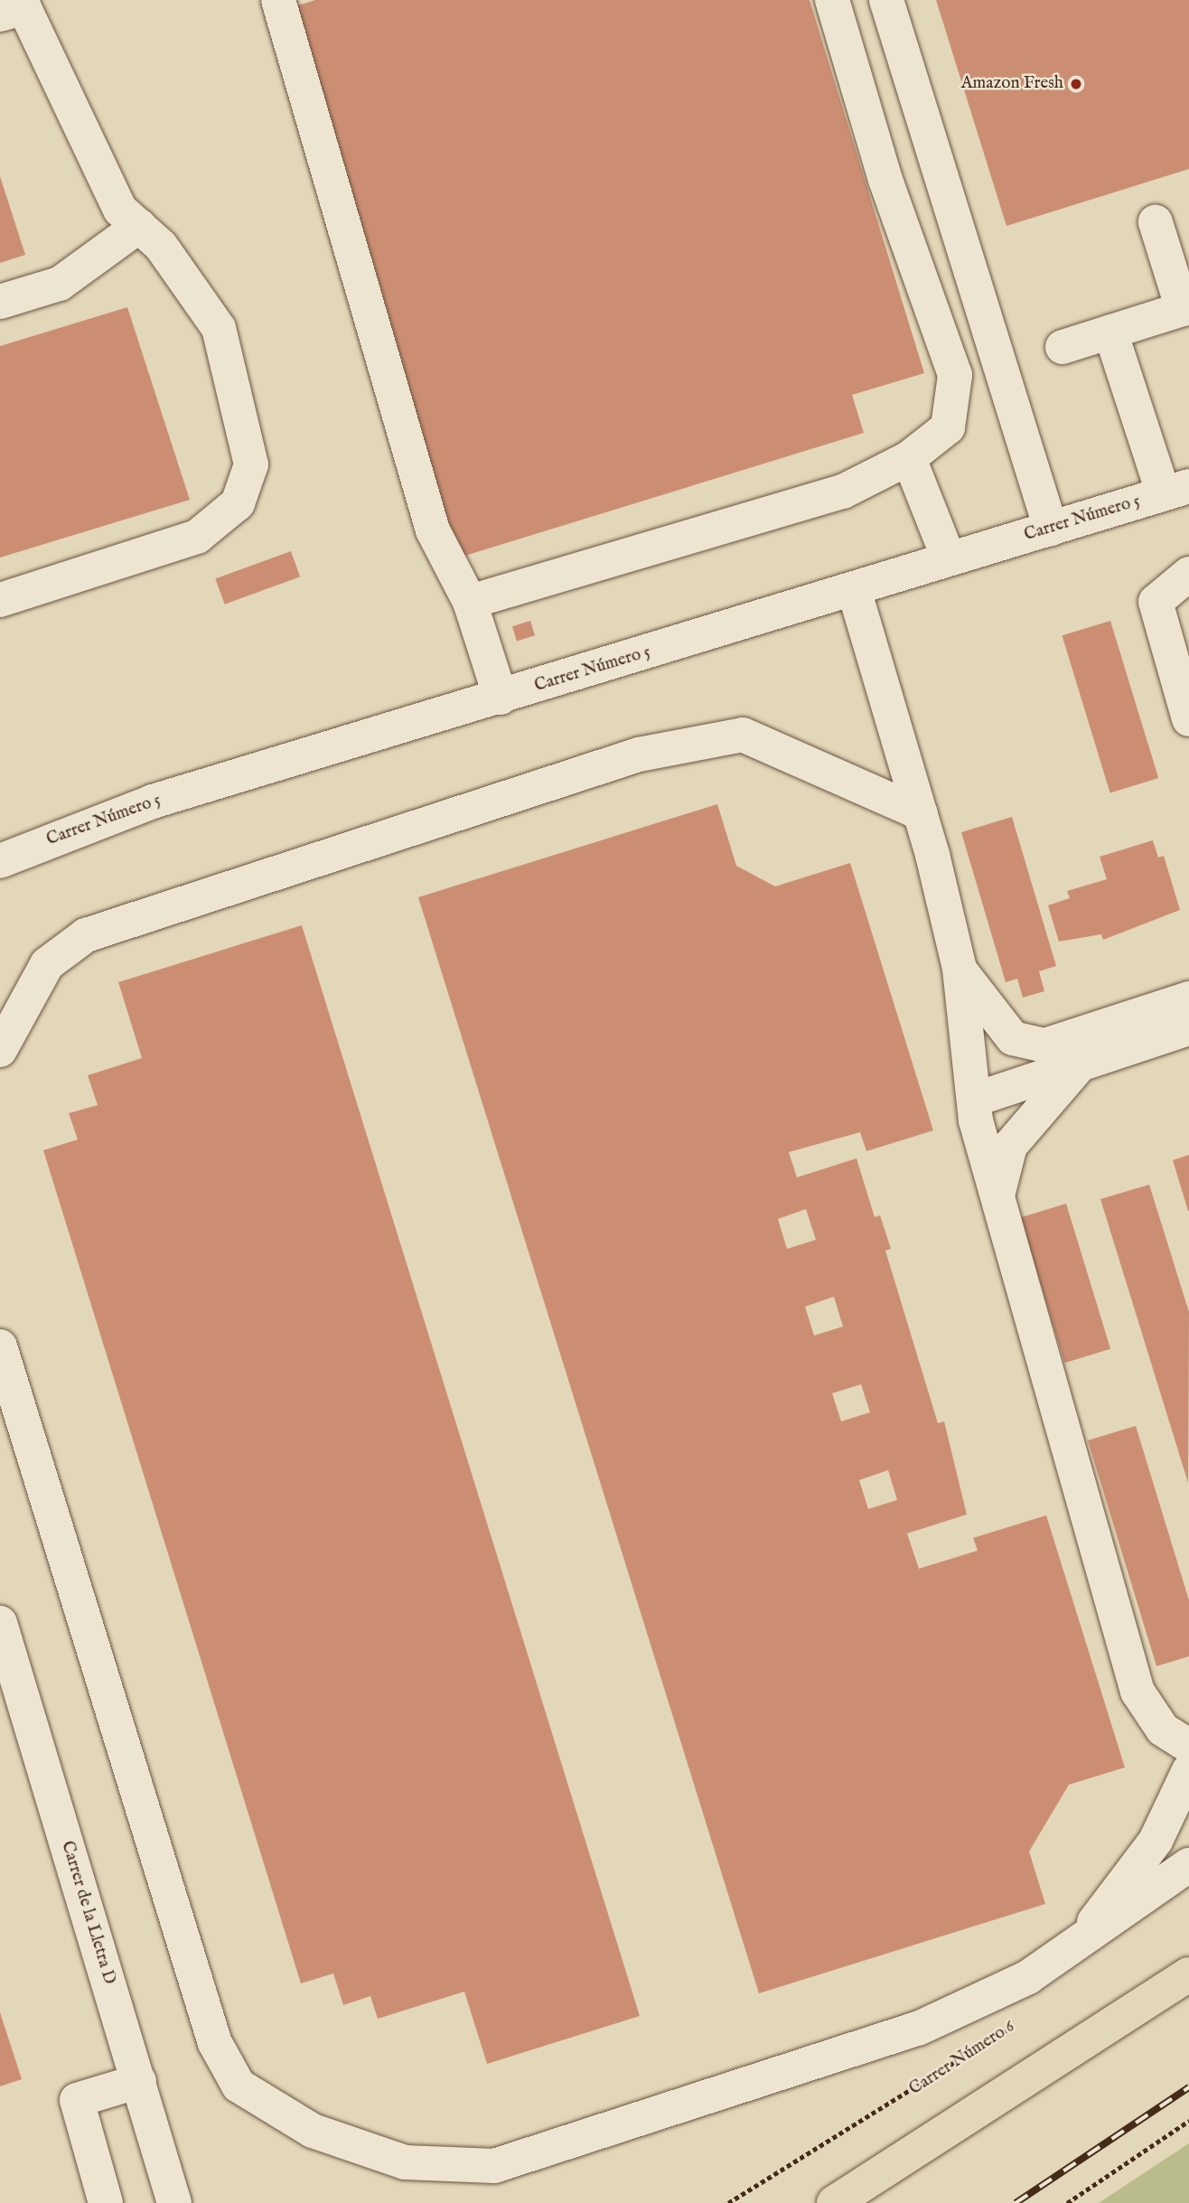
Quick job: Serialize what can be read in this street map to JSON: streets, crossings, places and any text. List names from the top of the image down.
{
  "streets": {
    "street": ["Carrer Número 5", "Carrer de la Lletra D"],
    "path": ["Carrer Número 6"]
  },
  "places": ["Amazon Fresh"]
}
